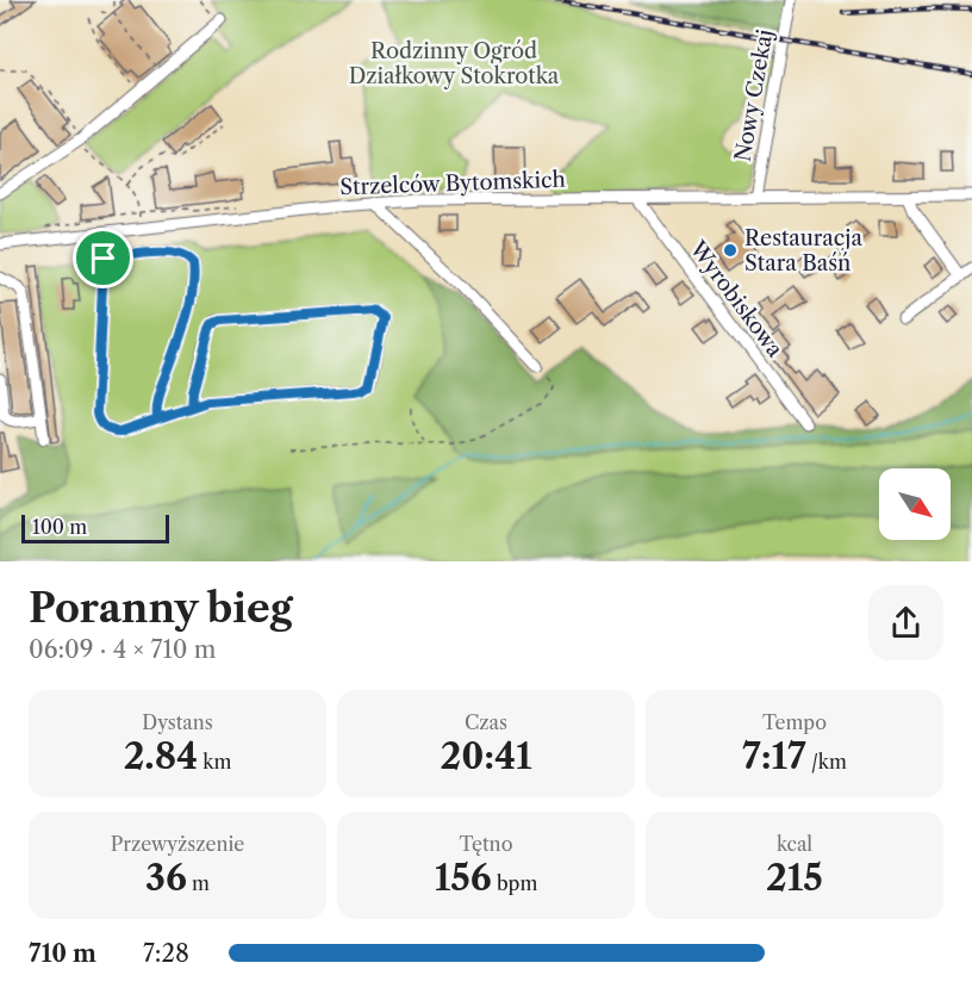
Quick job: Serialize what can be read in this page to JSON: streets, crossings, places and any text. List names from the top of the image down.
{
  "streets": {
    "street": ["Nowy Czekaj", "Strzelców Bytomskich", "Wyrobiskowa"]
  },
  "crossings": [
    ["Nowy Czekaj", "Strzelców Bytomskich"],
    ["Strzelców Bytomskich", "Wyrobiskowa"]
  ],
  "parks": ["Rodzinny Ogród Działkowy Stokrotka"],
  "places": ["Restauracja Stara Baśń"],
  "scale_bar": "100 m",
  "north": "bottom right",
  "page": {
    "scale": "100 m",
    "heading": ["Poranny bieg", "06:09 · 4 × 710 m"],
    "stats": [
      ["Dystans", "2.84 km"],
      ["Czas", "20:41"],
      ["Tempo", "7:17 /km"],
      ["Przewyższenie", "36 m"],
      ["Tętno", "156 bpm"],
      ["kcal", "215"]
    ],
    "list": [
      {
        "name": "710 m",
        "note": "7:28"
      }
    ]
  }
}
